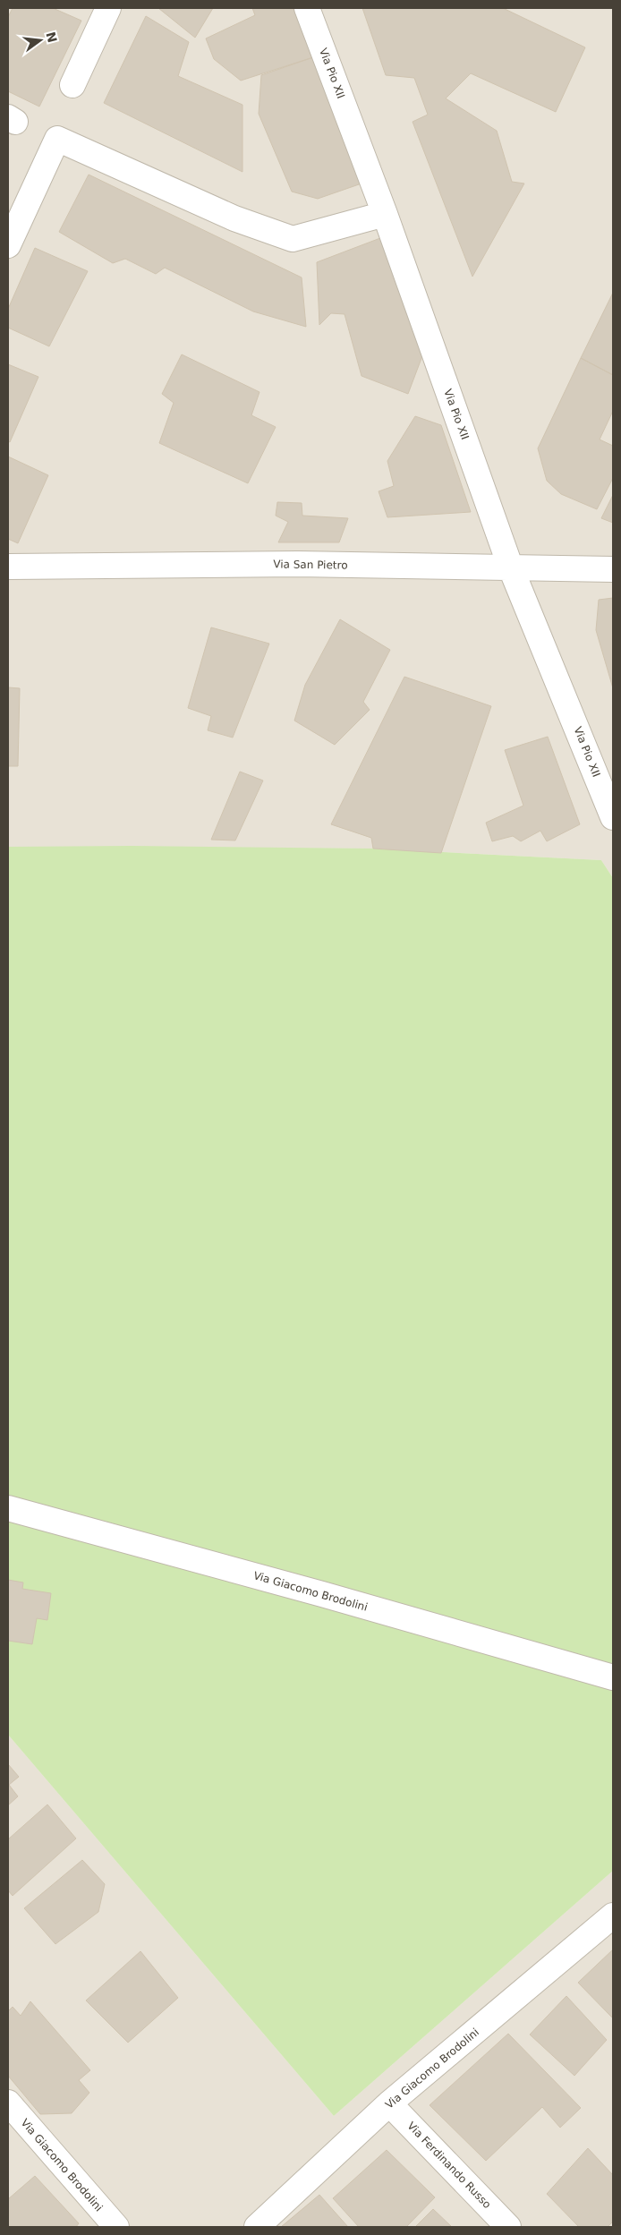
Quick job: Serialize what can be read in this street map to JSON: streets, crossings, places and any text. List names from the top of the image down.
{
  "streets": {
    "street": [
      "Via Pio XII",
      "Via San Pietro",
      "Via Giacomo Brodolini",
      "Via Ferdinando Russo"
    ]
  },
  "crossings": [
    ["Via Pio XII", "Via San Pietro"],
    ["Via Giacomo Brodolini", "Via Ferdinando Russo"]
  ],
  "north": "right"
}
